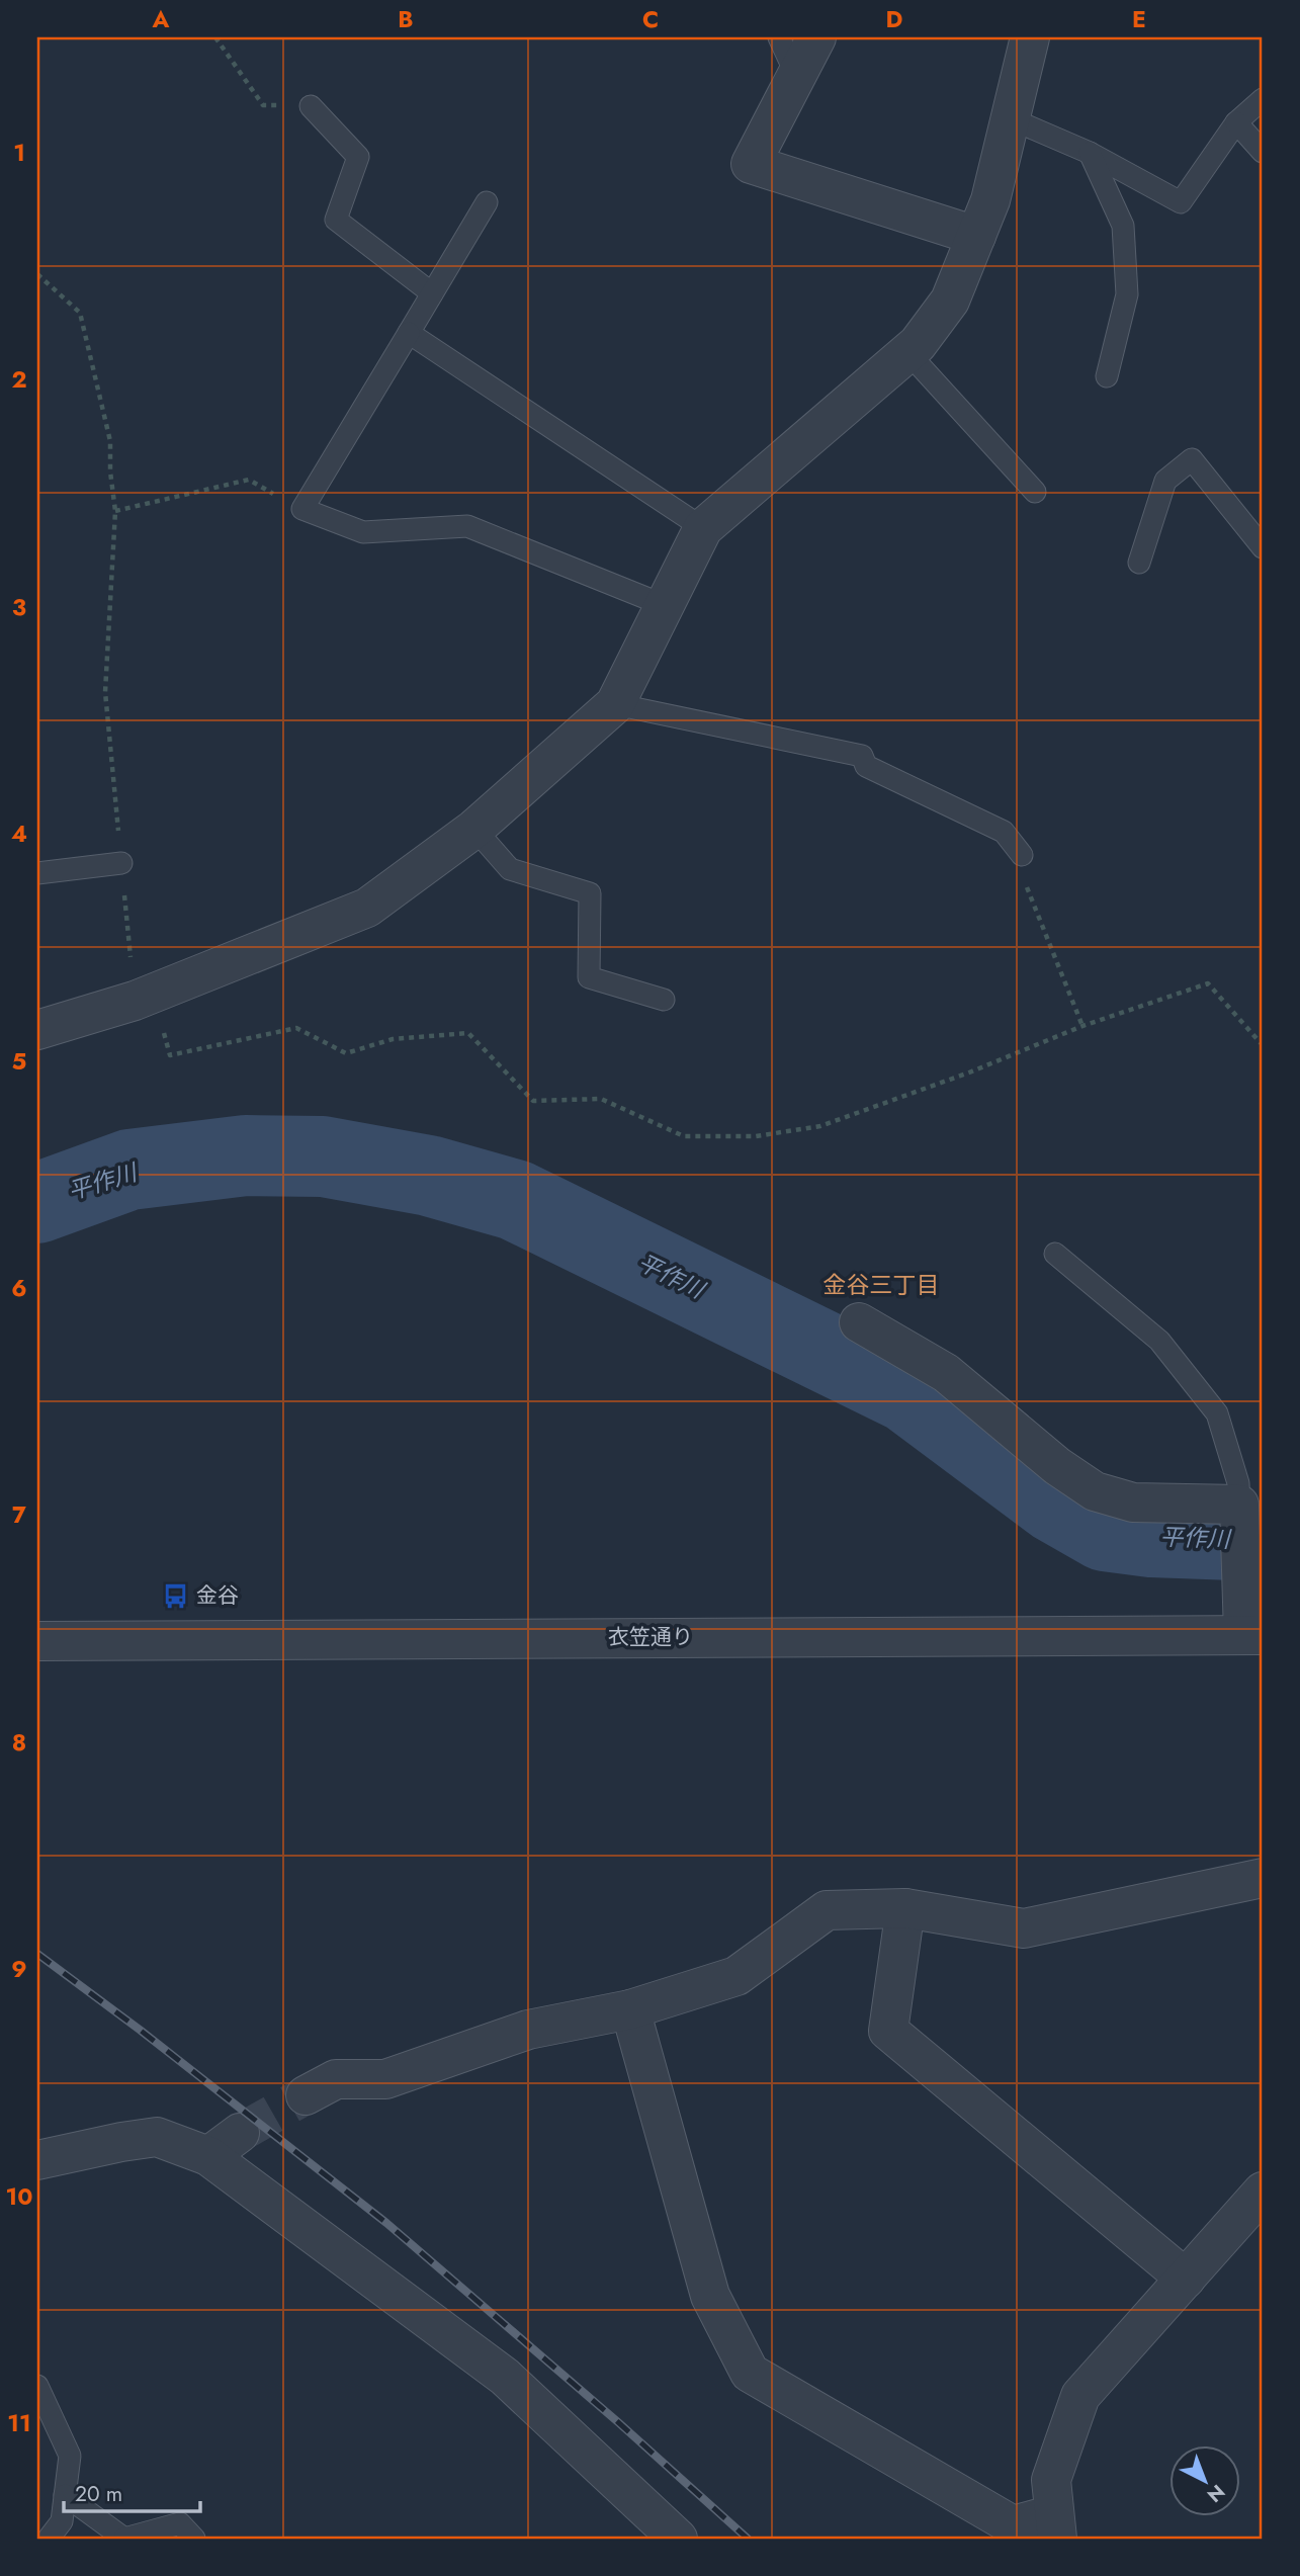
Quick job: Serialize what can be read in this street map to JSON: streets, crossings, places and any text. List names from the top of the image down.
{
  "streets": {
    "street": ["衣笠通り"]
  },
  "districts": ["金谷三丁目"],
  "water": ["平作川"],
  "places": {
    "bus stop": ["金谷"]
  },
  "scale_bar": "20 m",
  "north": "bottom right",
  "grid": {
    "columns": [
      "A",
      "B",
      "C",
      "D",
      "E"
    ],
    "rows": [
      "1",
      "2",
      "3",
      "4",
      "5",
      "6",
      "7",
      "8",
      "9",
      "10",
      "11"
    ]
  }
}
